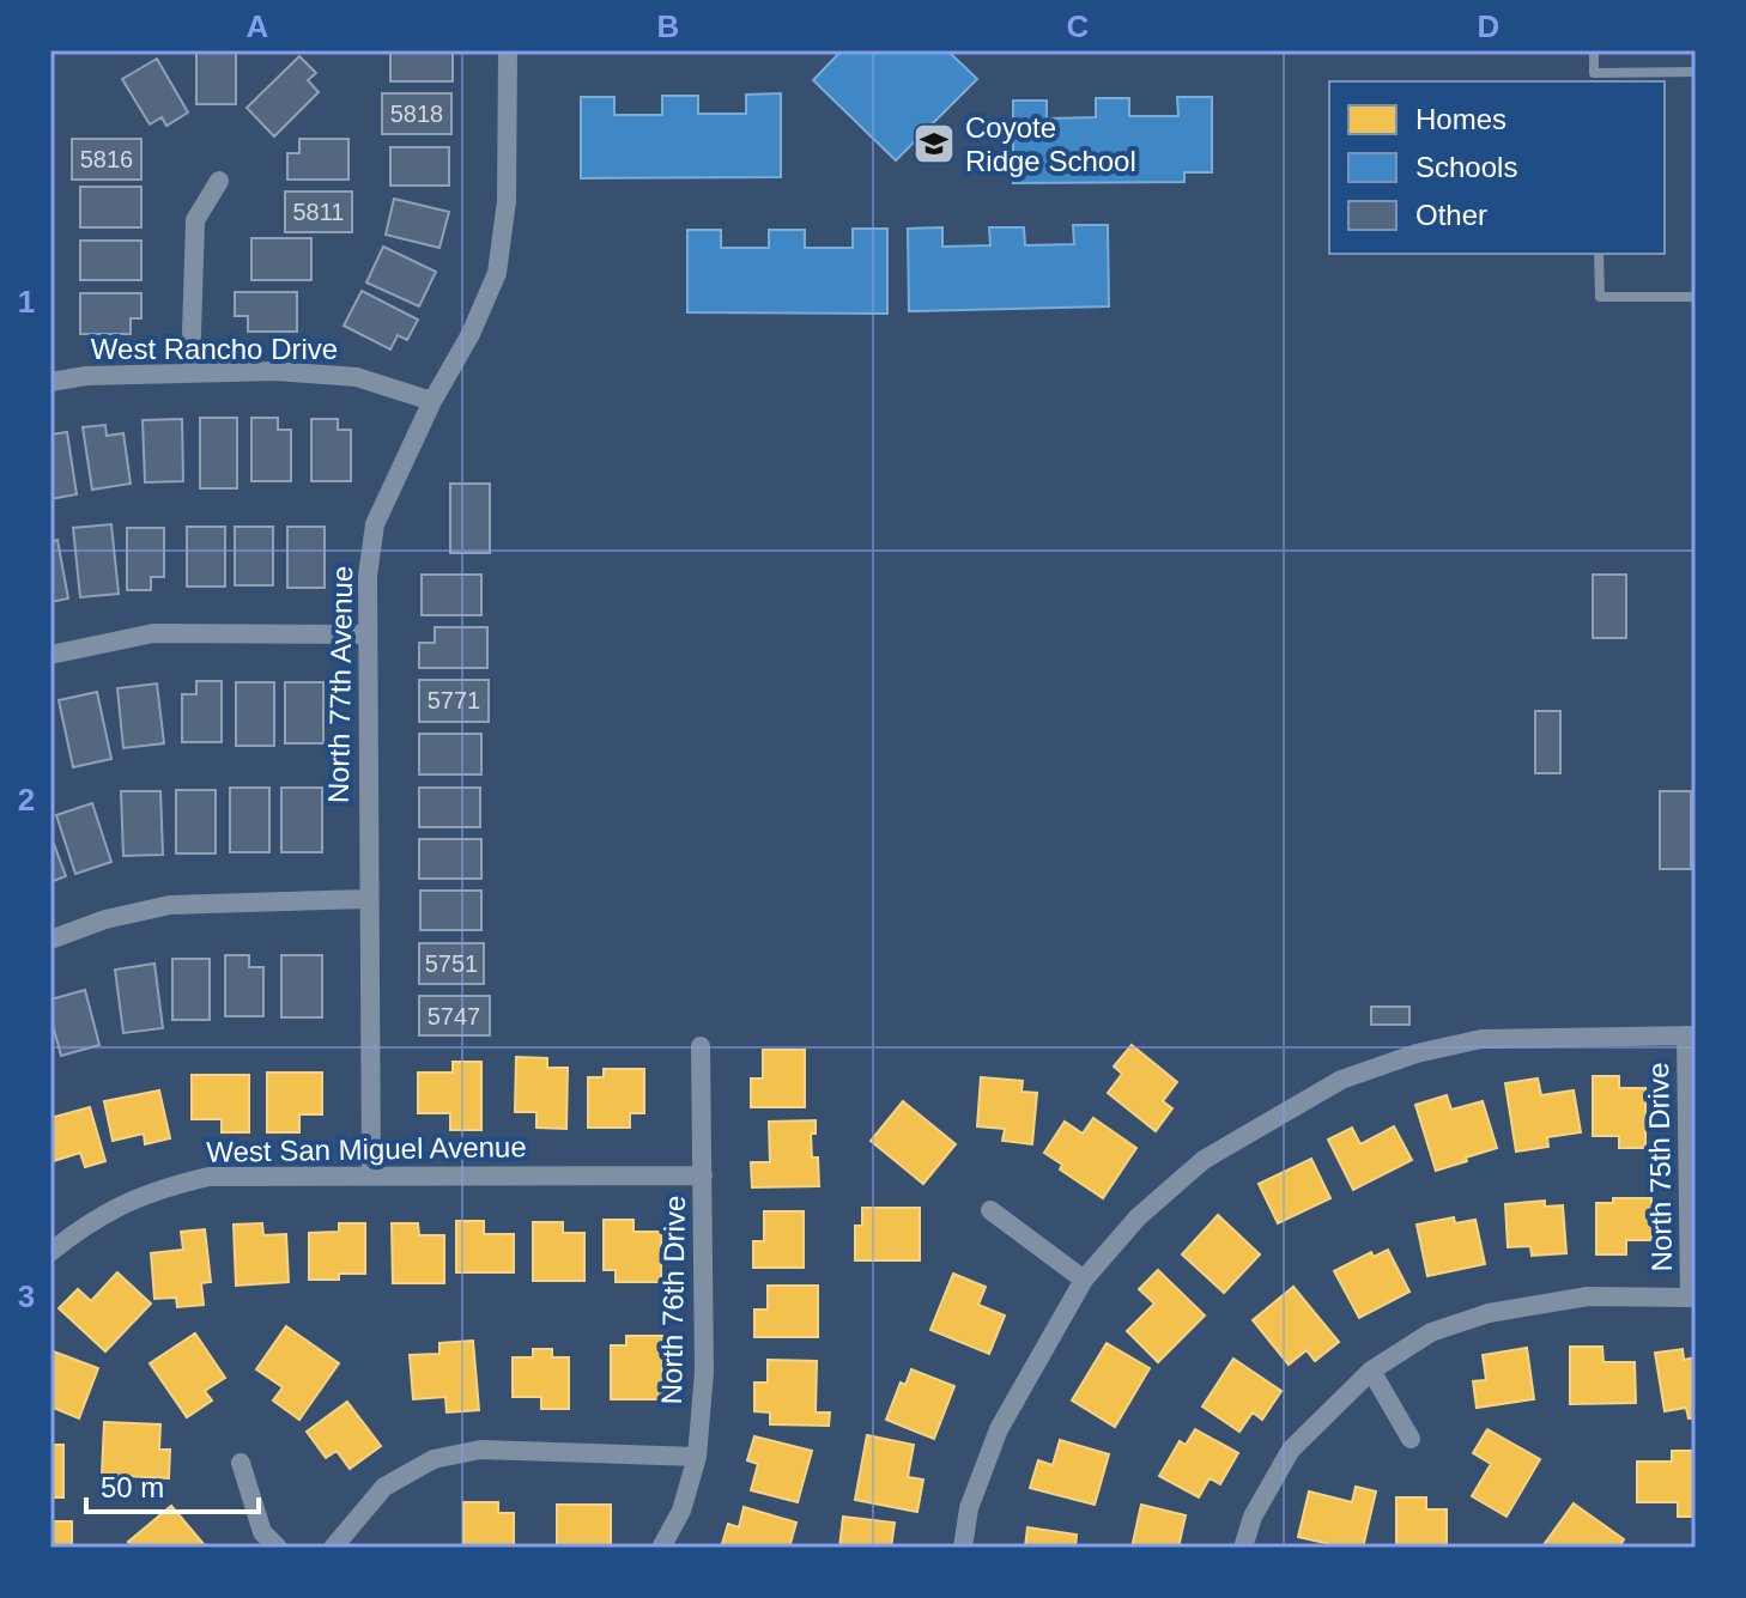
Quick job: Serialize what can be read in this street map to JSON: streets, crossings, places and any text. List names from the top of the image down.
{
  "streets": {
    "street": [
      "West Rancho Drive",
      "North 77th Avenue",
      "West San Miguel Avenue",
      "North 75th Drive",
      "North 76th Drive"
    ]
  },
  "crossings": [
    ["West Rancho Drive", "North 77th Avenue"],
    ["North 77th Avenue", "West San Miguel Avenue"],
    ["West San Miguel Avenue", "North 76th Drive"]
  ],
  "places": {
    "school or university": ["Coyote Ridge School"]
  },
  "house_numbers": [
    "5818",
    "5816",
    "5811",
    "5771",
    "5751",
    "5747"
  ],
  "legend": ["Homes", "Schools", "Other"],
  "scale_bar": "50 m",
  "grid": {
    "columns": [
      "A",
      "B",
      "C",
      "D"
    ],
    "rows": ["1", "2", "3"]
  }
}
